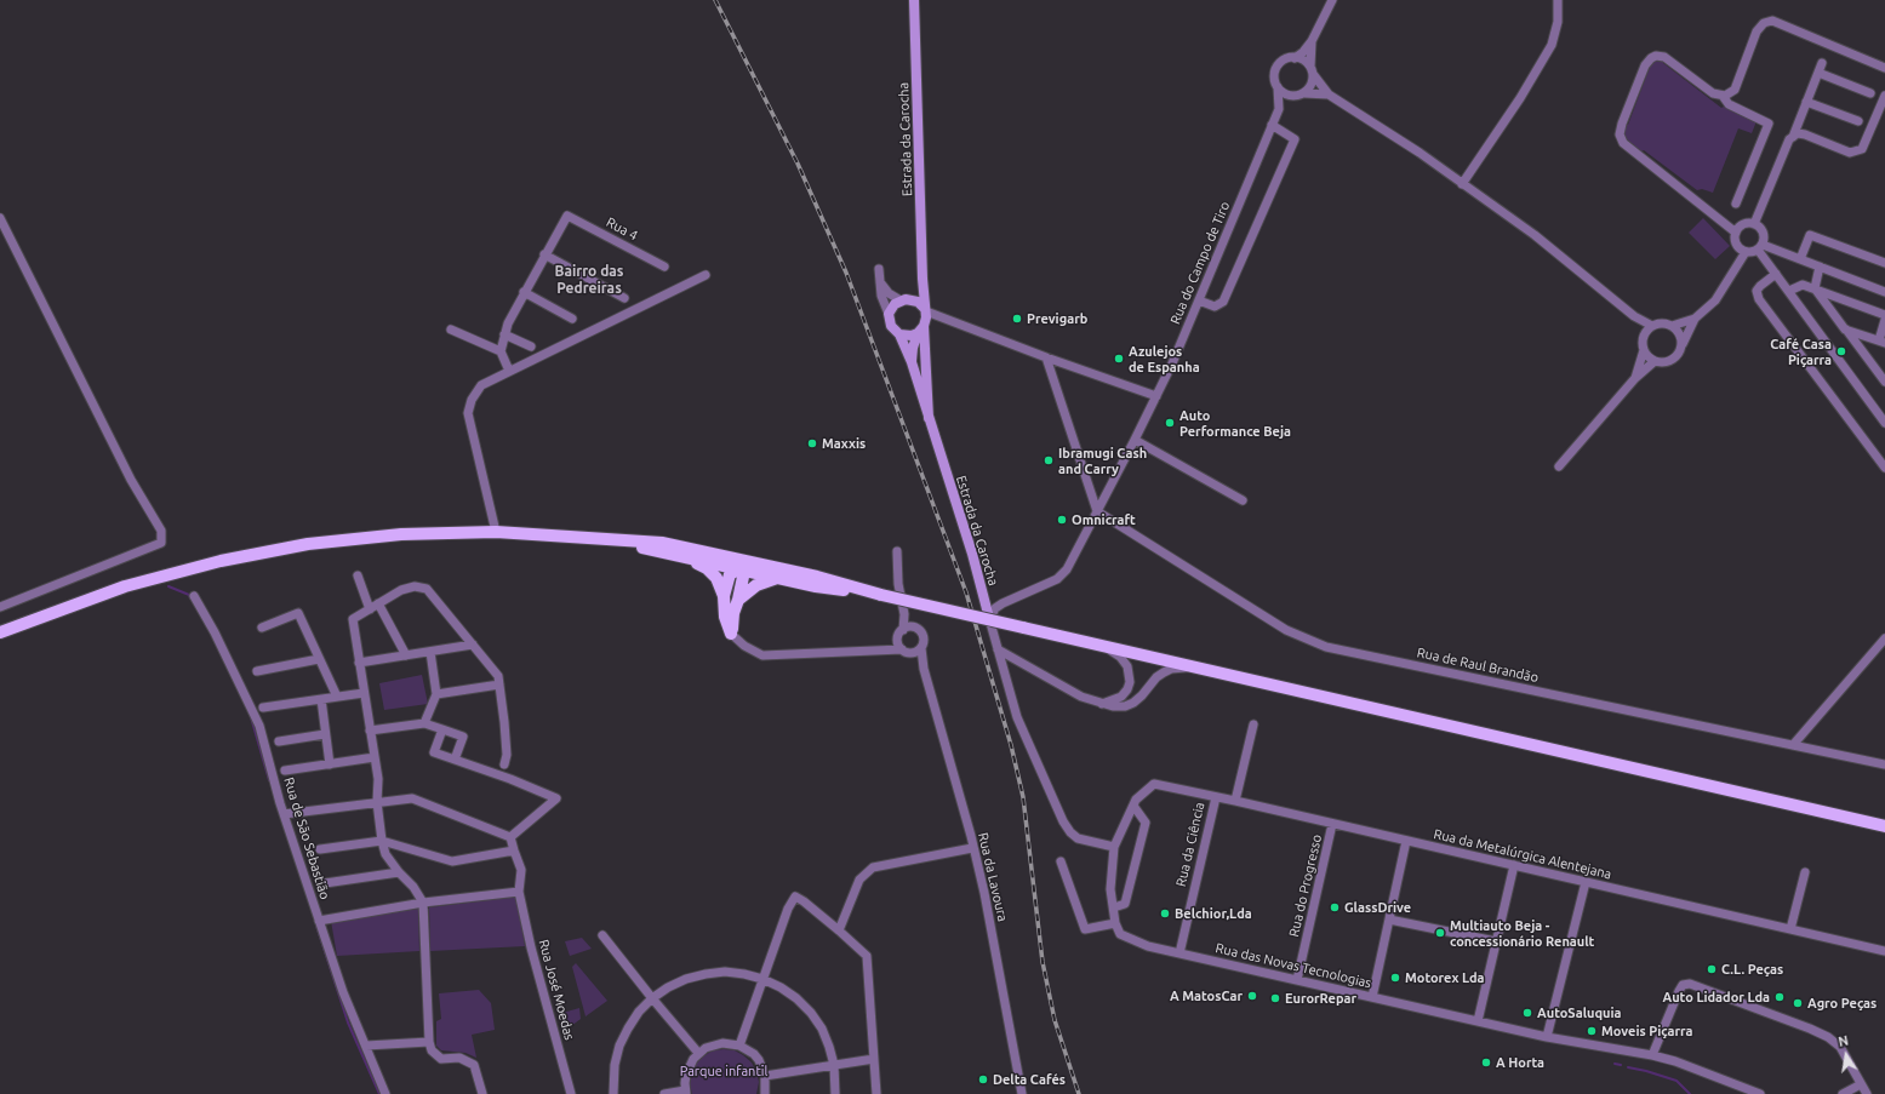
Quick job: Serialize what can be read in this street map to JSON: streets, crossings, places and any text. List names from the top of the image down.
{
  "streets": {
    "street": [
      "Estrada da Carocha",
      "Rua 4",
      "Rua do Campo de Tiro",
      "Rua de Raul Brandão",
      "Rua de São Sebastião",
      "Rua da Ciência",
      "Rua da Metalúrgica Alentejana",
      "Rua da Lavoura",
      "Rua do Progresso",
      "Rua das Novas Tecnologias",
      "Rua José Moedas"
    ]
  },
  "crossings": [
    ["Estrada da Carocha", "Rua do Campo de Tiro"],
    ["Rua do Campo de Tiro", "Rua de Raul Brandão"],
    ["Rua da Ciência", "Rua da Metalúrgica Alentejana"],
    ["Rua da Ciência", "Rua das Novas Tecnologias"],
    ["Rua da Metalúrgica Alentejana", "Rua do Progresso"],
    ["Rua do Progresso", "Rua das Novas Tecnologias"]
  ],
  "districts": ["Bairro das Pedreiras"],
  "parks": ["Parque infantil"],
  "places": [
    "Previgarb",
    "Café Casa Piçarra",
    "Azulejos de Espanha",
    "Auto Performance Beja",
    "Maxxis",
    "Ibramugi Cash and Carry",
    "Omnicraft",
    "GlassDrive",
    "Belchior,Lda",
    "Multiauto Beja - concessionário Renault",
    "C.L. Peças",
    "Motorex Lda",
    "A MatosCar",
    "Auto Lidador Lda",
    "EurorRepar",
    "Agro Peças",
    "AutoSaluquia",
    "Moveis Piçarra",
    "A Horta",
    "Delta Cafés"
  ],
  "north": "top"
}
